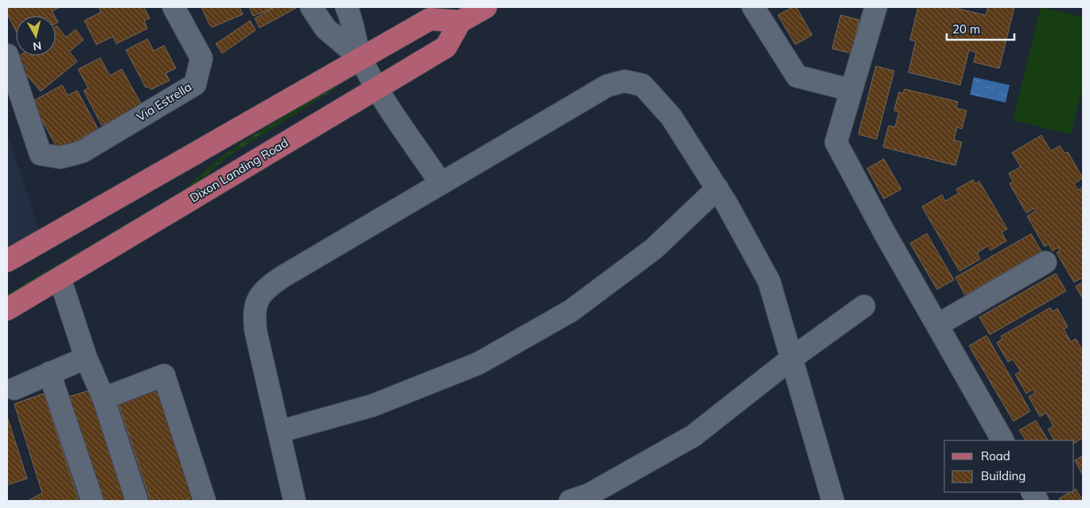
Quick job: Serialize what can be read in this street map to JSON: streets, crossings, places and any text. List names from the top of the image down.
{
  "streets": {
    "main road": ["Dixon Landing Road"],
    "street": ["Via Estrella"]
  },
  "legend": ["Road", "Building"],
  "scale_bar": "20 m",
  "north": "bottom"
}
